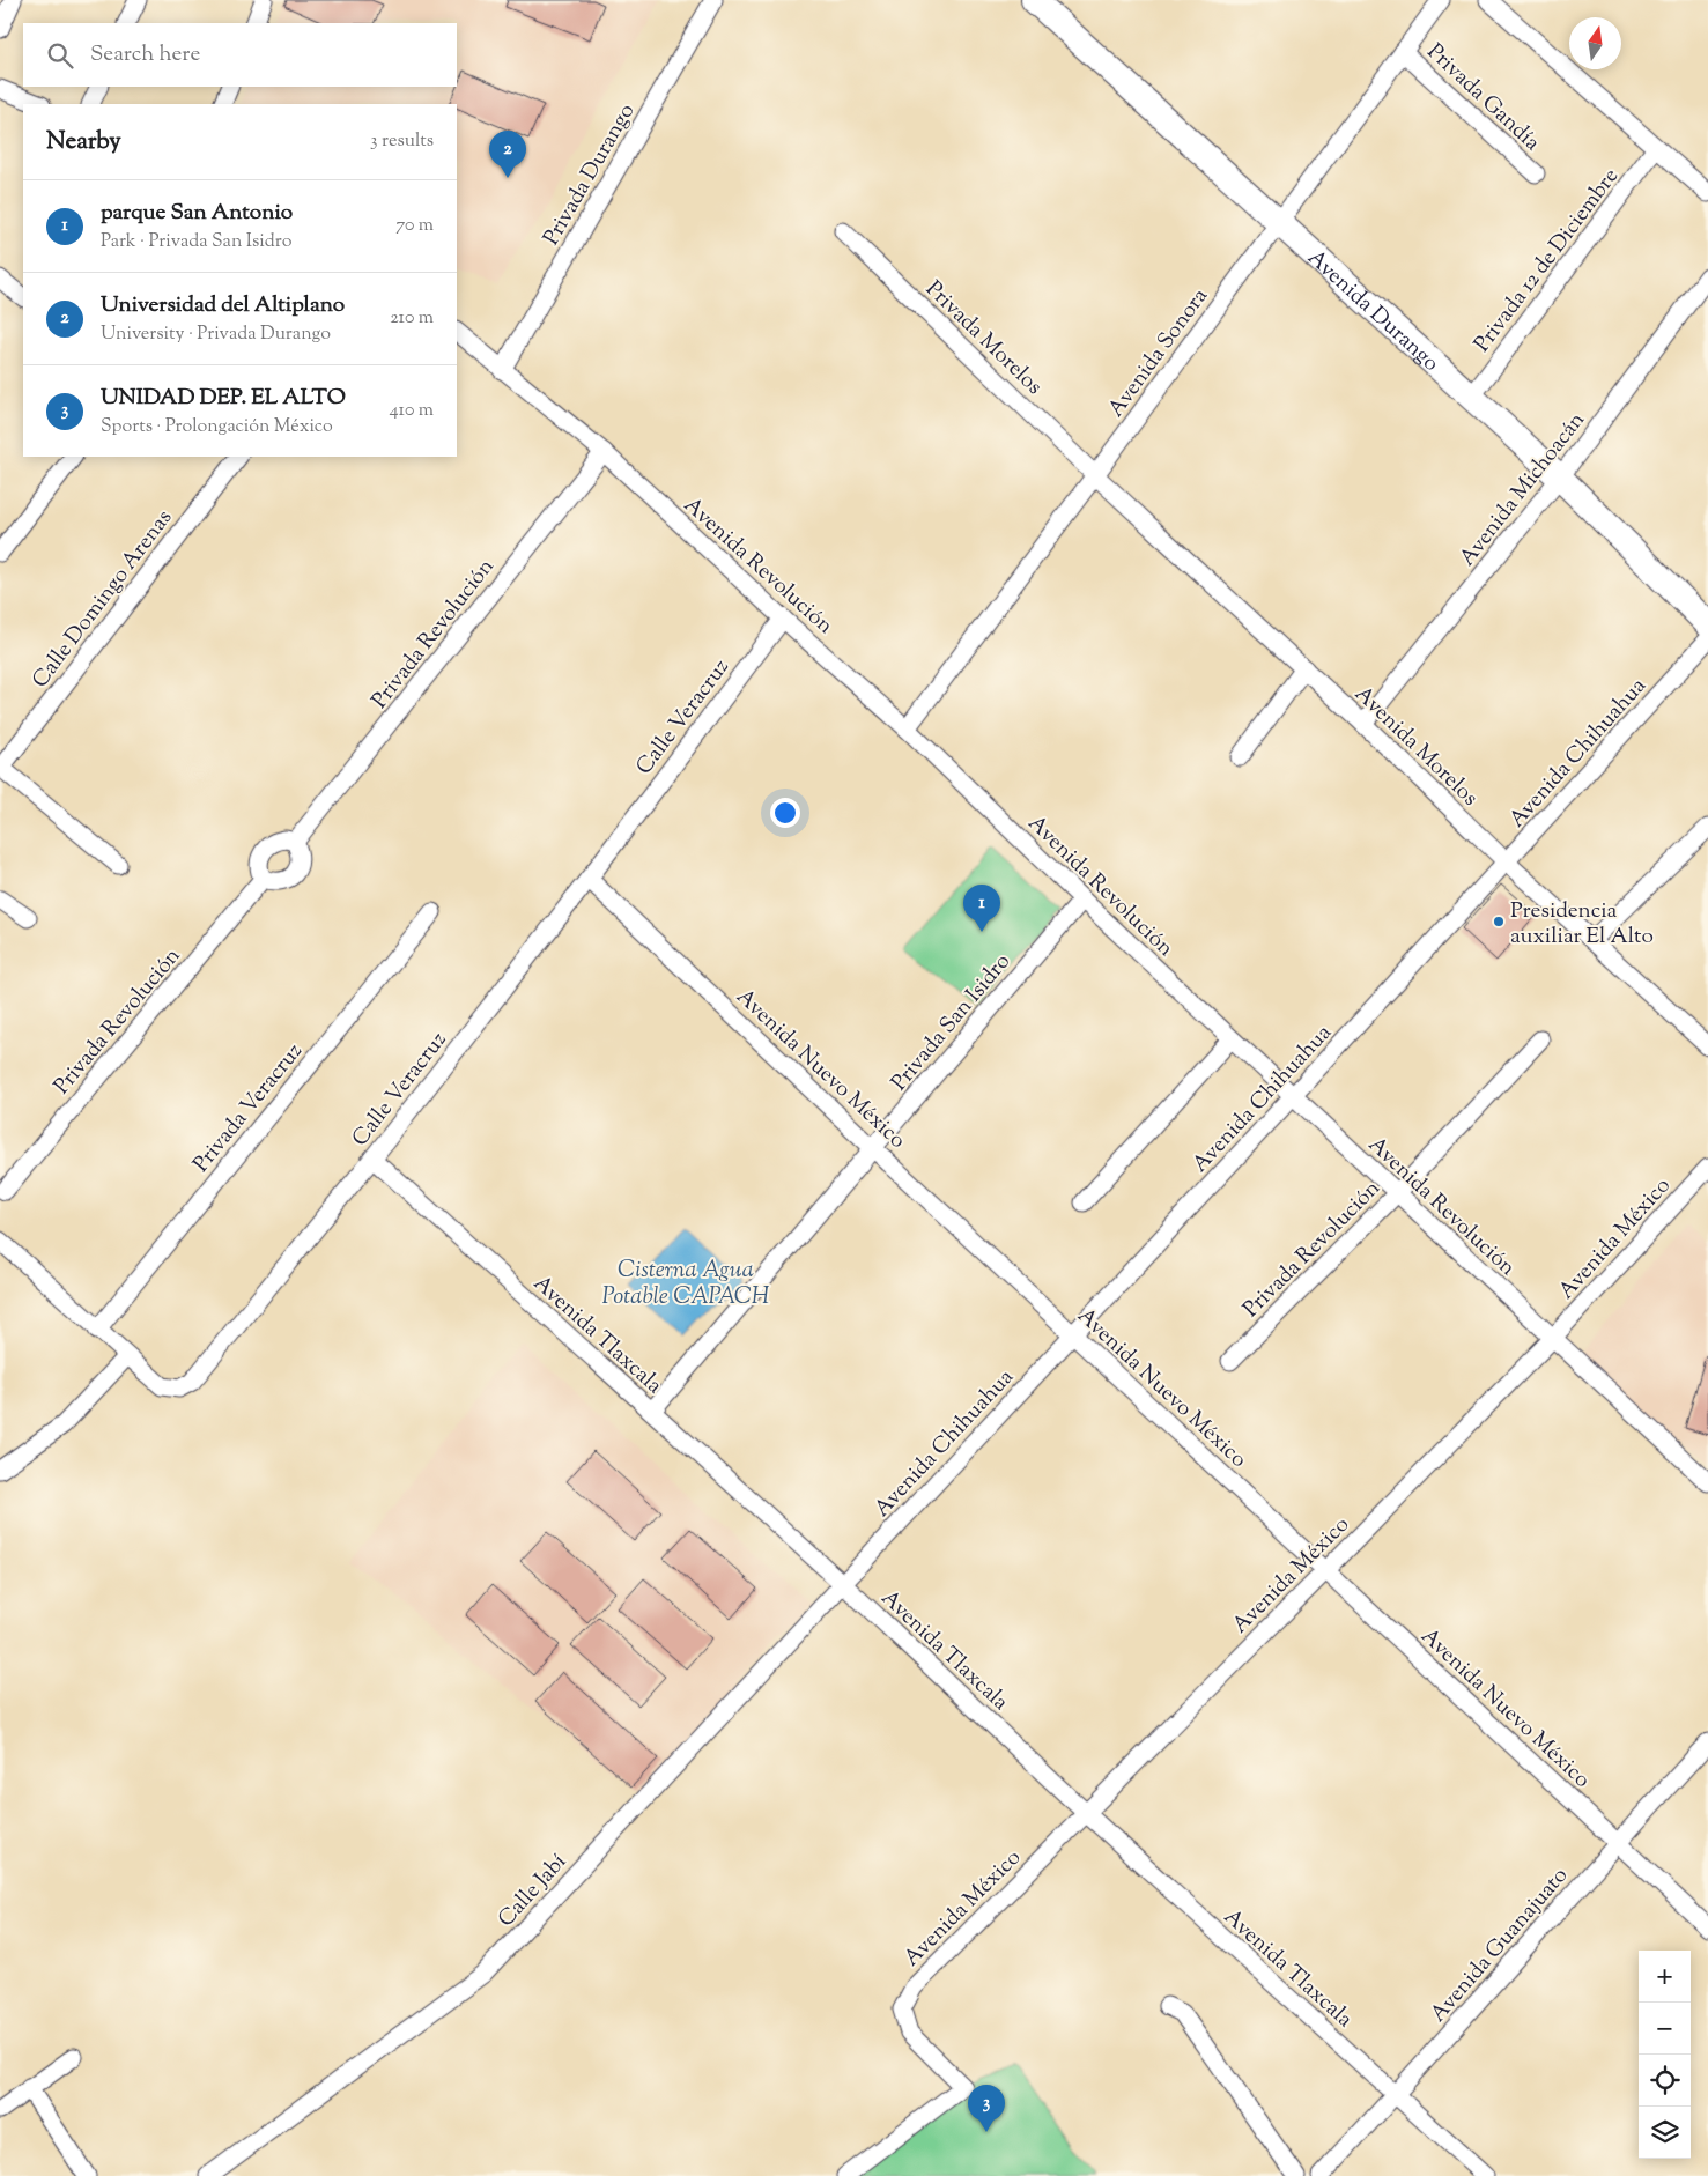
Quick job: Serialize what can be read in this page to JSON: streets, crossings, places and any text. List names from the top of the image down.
{
  "streets": {
    "street": [
      "Privada Gandía",
      "Privada Durango",
      "Privada 12 de Diciembre",
      "Avenida Durango",
      "Privada Morelos",
      "Avenida Sonora",
      "Avenida Michoacán",
      "Avenida Revolución",
      "Calle Domingo Arenas",
      "Privada Revolución",
      "Calle Veracruz",
      "Avenida Morelos",
      "Avenida Chihuahua",
      "Privada San Isidro",
      "Avenida Nuevo México",
      "Privada Veracruz",
      "Avenida México",
      "Avenida Tlaxcala",
      "Calle Jabí",
      "Avenida Guanajuato"
    ]
  },
  "crossings": [
    ["Privada Gandía", "Avenida Sonora"],
    ["Privada Durango", "Avenida Revolución"],
    ["Privada 12 de Diciembre", "Avenida Durango"],
    ["Avenida Durango", "Avenida Sonora"],
    ["Avenida Durango", "Avenida Michoacán"],
    ["Privada Morelos", "Avenida Sonora"],
    ["Privada Morelos", "Avenida Morelos"],
    ["Avenida Sonora", "Avenida Revolución"],
    ["Avenida Sonora", "Avenida Morelos"],
    ["Avenida Michoacán", "Avenida Morelos"],
    ["Avenida Revolución", "Privada Revolución"],
    ["Avenida Revolución", "Calle Veracruz"],
    ["Avenida Revolución", "Avenida Chihuahua"],
    ["Avenida Revolución", "Privada San Isidro"],
    ["Avenida Revolución", "Avenida México"],
    ["Calle Veracruz", "Avenida Nuevo México"],
    ["Calle Veracruz", "Privada Veracruz"],
    ["Calle Veracruz", "Avenida Tlaxcala"],
    ["Avenida Morelos", "Avenida Chihuahua"],
    ["Avenida Chihuahua", "Avenida Nuevo México"],
    ["Avenida Chihuahua", "Avenida Tlaxcala"],
    ["Avenida Chihuahua", "Calle Jabí"],
    ["Privada San Isidro", "Avenida Nuevo México"],
    ["Privada San Isidro", "Avenida Tlaxcala"],
    ["Avenida Nuevo México", "Avenida México"],
    ["Avenida Nuevo México", "Avenida Guanajuato"],
    ["Avenida México", "Avenida Tlaxcala"],
    ["Avenida Tlaxcala", "Calle Jabí"],
    ["Avenida Tlaxcala", "Avenida Guanajuato"]
  ],
  "water": ["Cisterna Agua Potable CAPACH"],
  "places": ["Presidencia auxiliar El Alto"],
  "north": "top",
  "page": {
    "search": "Search here",
    "heading": ["Nearby", "3 results"],
    "pins": ["2", "1", "3"],
    "list": [
      {
        "mark": "1",
        "name": "parque San Antonio",
        "note": "Park · Privada San Isidro",
        "value": "70 m"
      },
      {
        "mark": "2",
        "name": "Universidad del Altiplano",
        "note": "University · Privada Durango",
        "value": "210 m"
      },
      {
        "mark": "3",
        "name": "UNIDAD DEP. EL ALTO",
        "note": "Sports · Prolongación México",
        "value": "410 m"
      }
    ],
    "map_buttons": ["+", "−"]
  }
}
